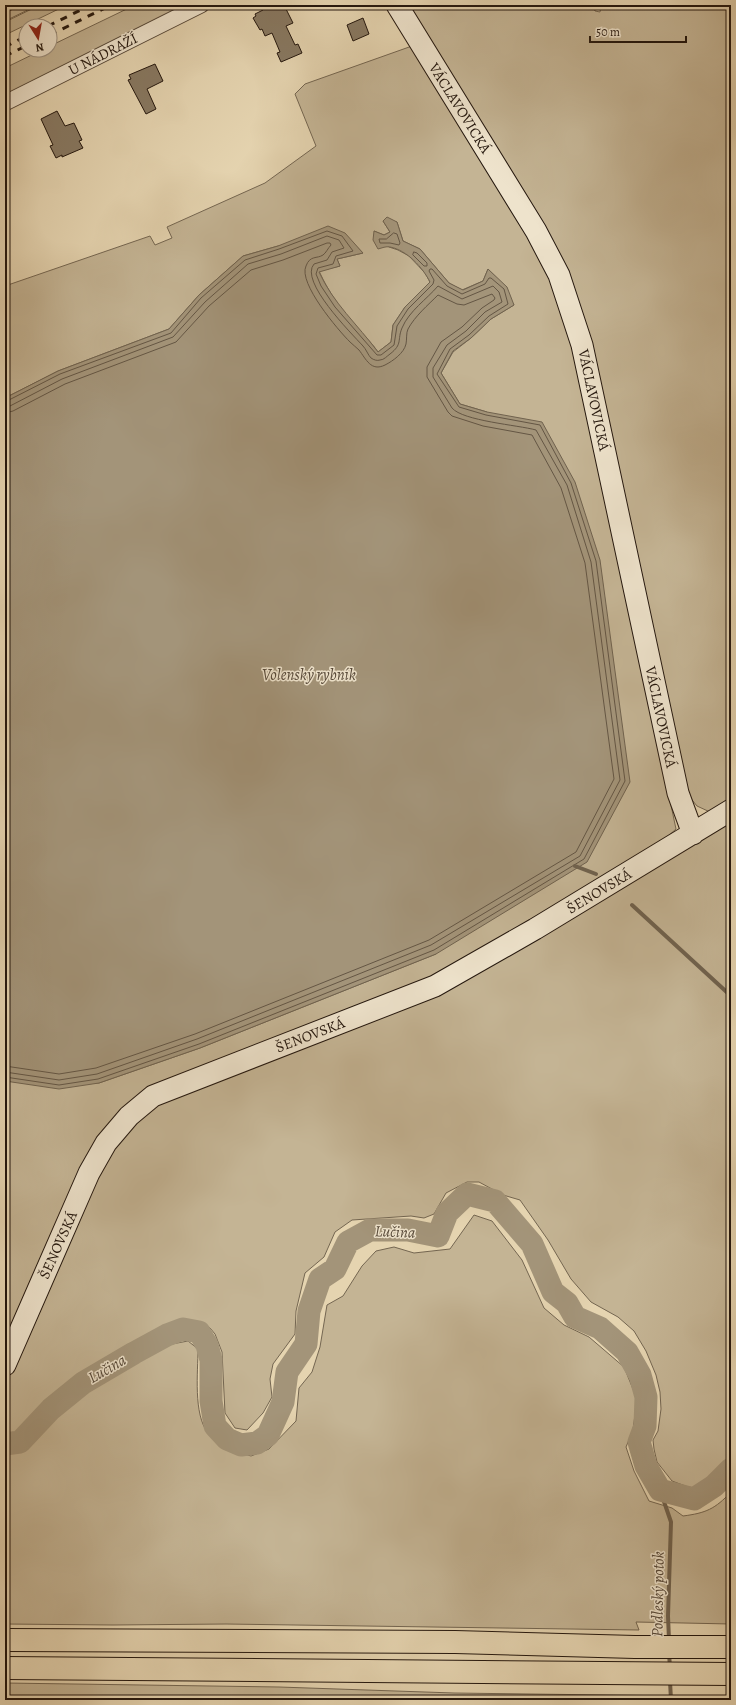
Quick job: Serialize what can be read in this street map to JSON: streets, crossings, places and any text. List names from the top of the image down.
{
  "streets": {
    "main road": ["VÁCLAVOVICKÁ", "ŠENOVSKÁ"],
    "street": ["U NÁDRAŽÍ"]
  },
  "crossings": [
    ["VÁCLAVOVICKÁ", "ŠENOVSKÁ"]
  ],
  "water": ["Volenský rybník", "Lučina", "Podleský potok"],
  "scale_bar": "50 m",
  "north": "bottom"
}
